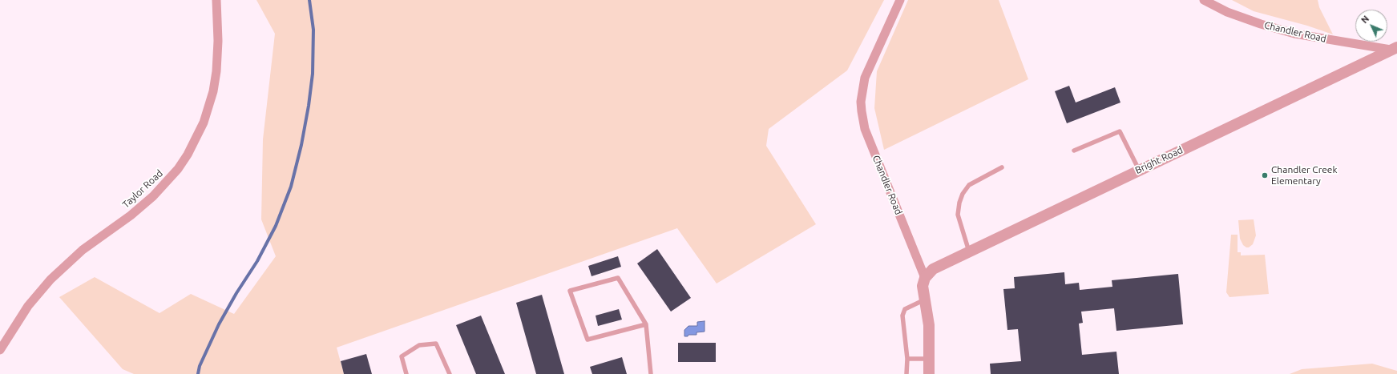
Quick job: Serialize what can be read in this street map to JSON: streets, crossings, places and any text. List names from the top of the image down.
{
  "streets": {
    "street": ["Chandler Road", "Bright Road", "Taylor Road"]
  },
  "crossings": [
    ["Chandler Road", "Bright Road"]
  ],
  "places": ["Chandler Creek Elementary"],
  "north": "top left"
}
